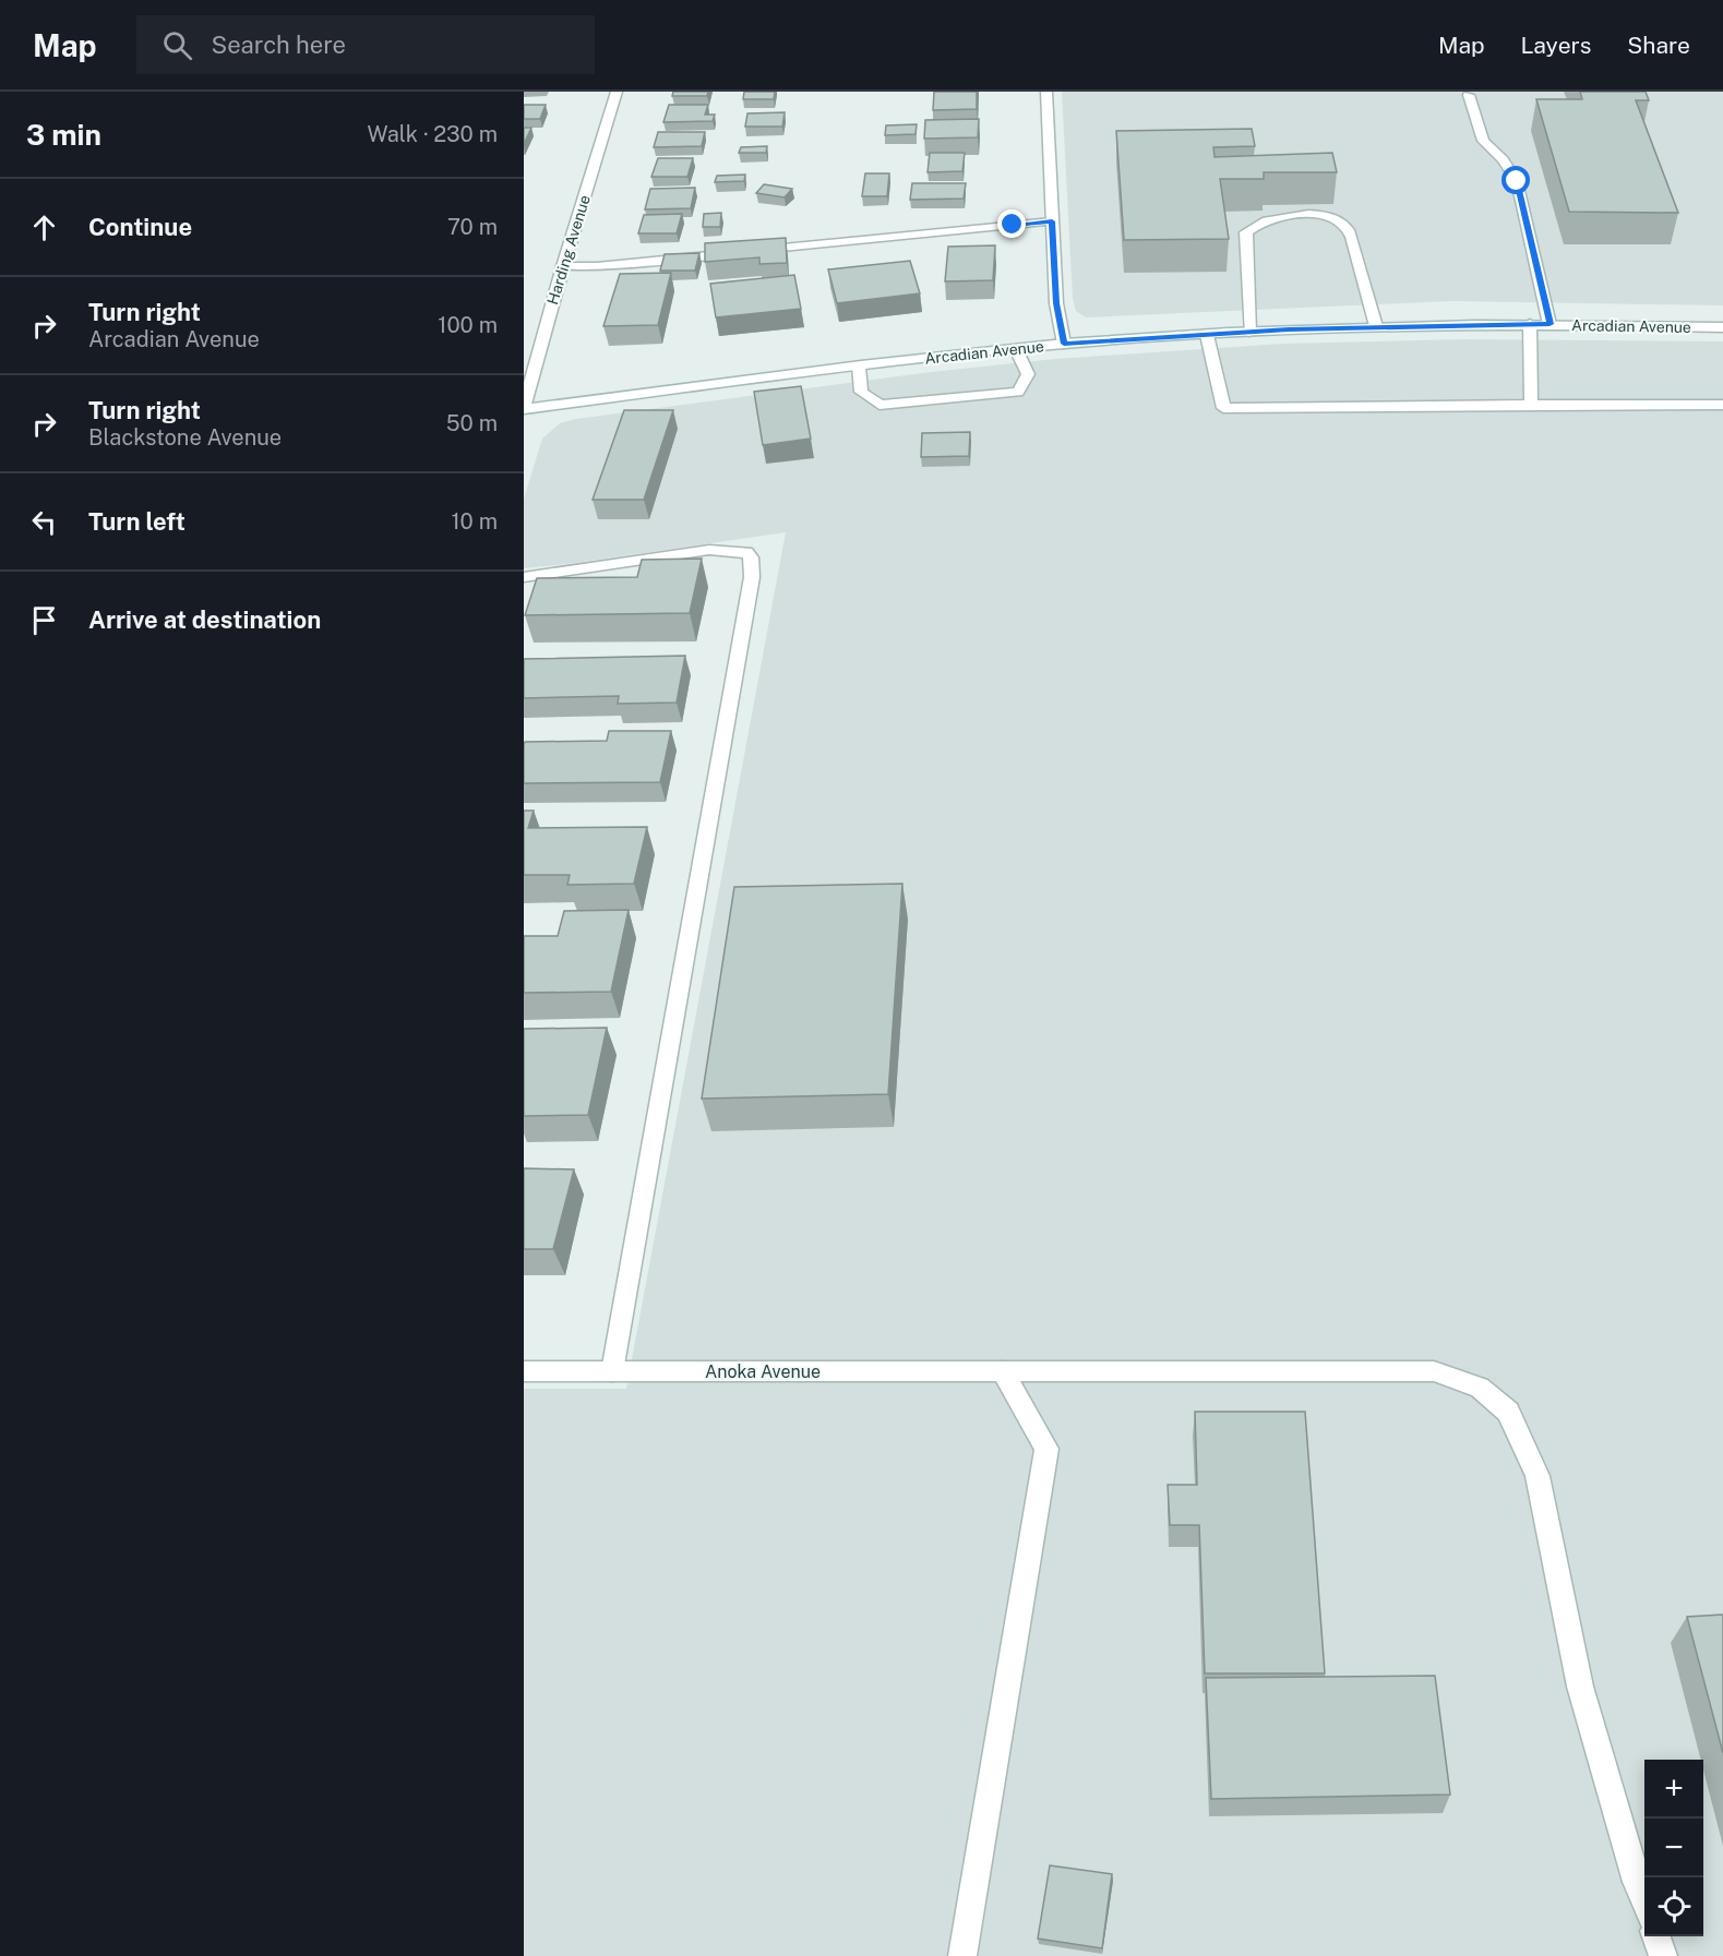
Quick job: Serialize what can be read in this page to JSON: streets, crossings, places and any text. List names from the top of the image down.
{
  "streets": {
    "street": ["Harding Avenue", "Arcadian Avenue", "Anoka Avenue"]
  },
  "crossings": [
    ["Harding Avenue", "Arcadian Avenue"]
  ],
  "page": {
    "header": "Map",
    "search": "Search here",
    "nav": ["Map", "Layers", "Share"],
    "heading": ["3 min", "Walk · 230 m"],
    "list": [
      ["Continue", "70 m"],
      ["Turn right", "Arcadian Avenue", "100 m"],
      ["Turn right", "Blackstone Avenue", "50 m"],
      ["Turn left", "10 m"],
      "Arrive at destination"
    ],
    "map_buttons": ["+", "−"]
  }
}
